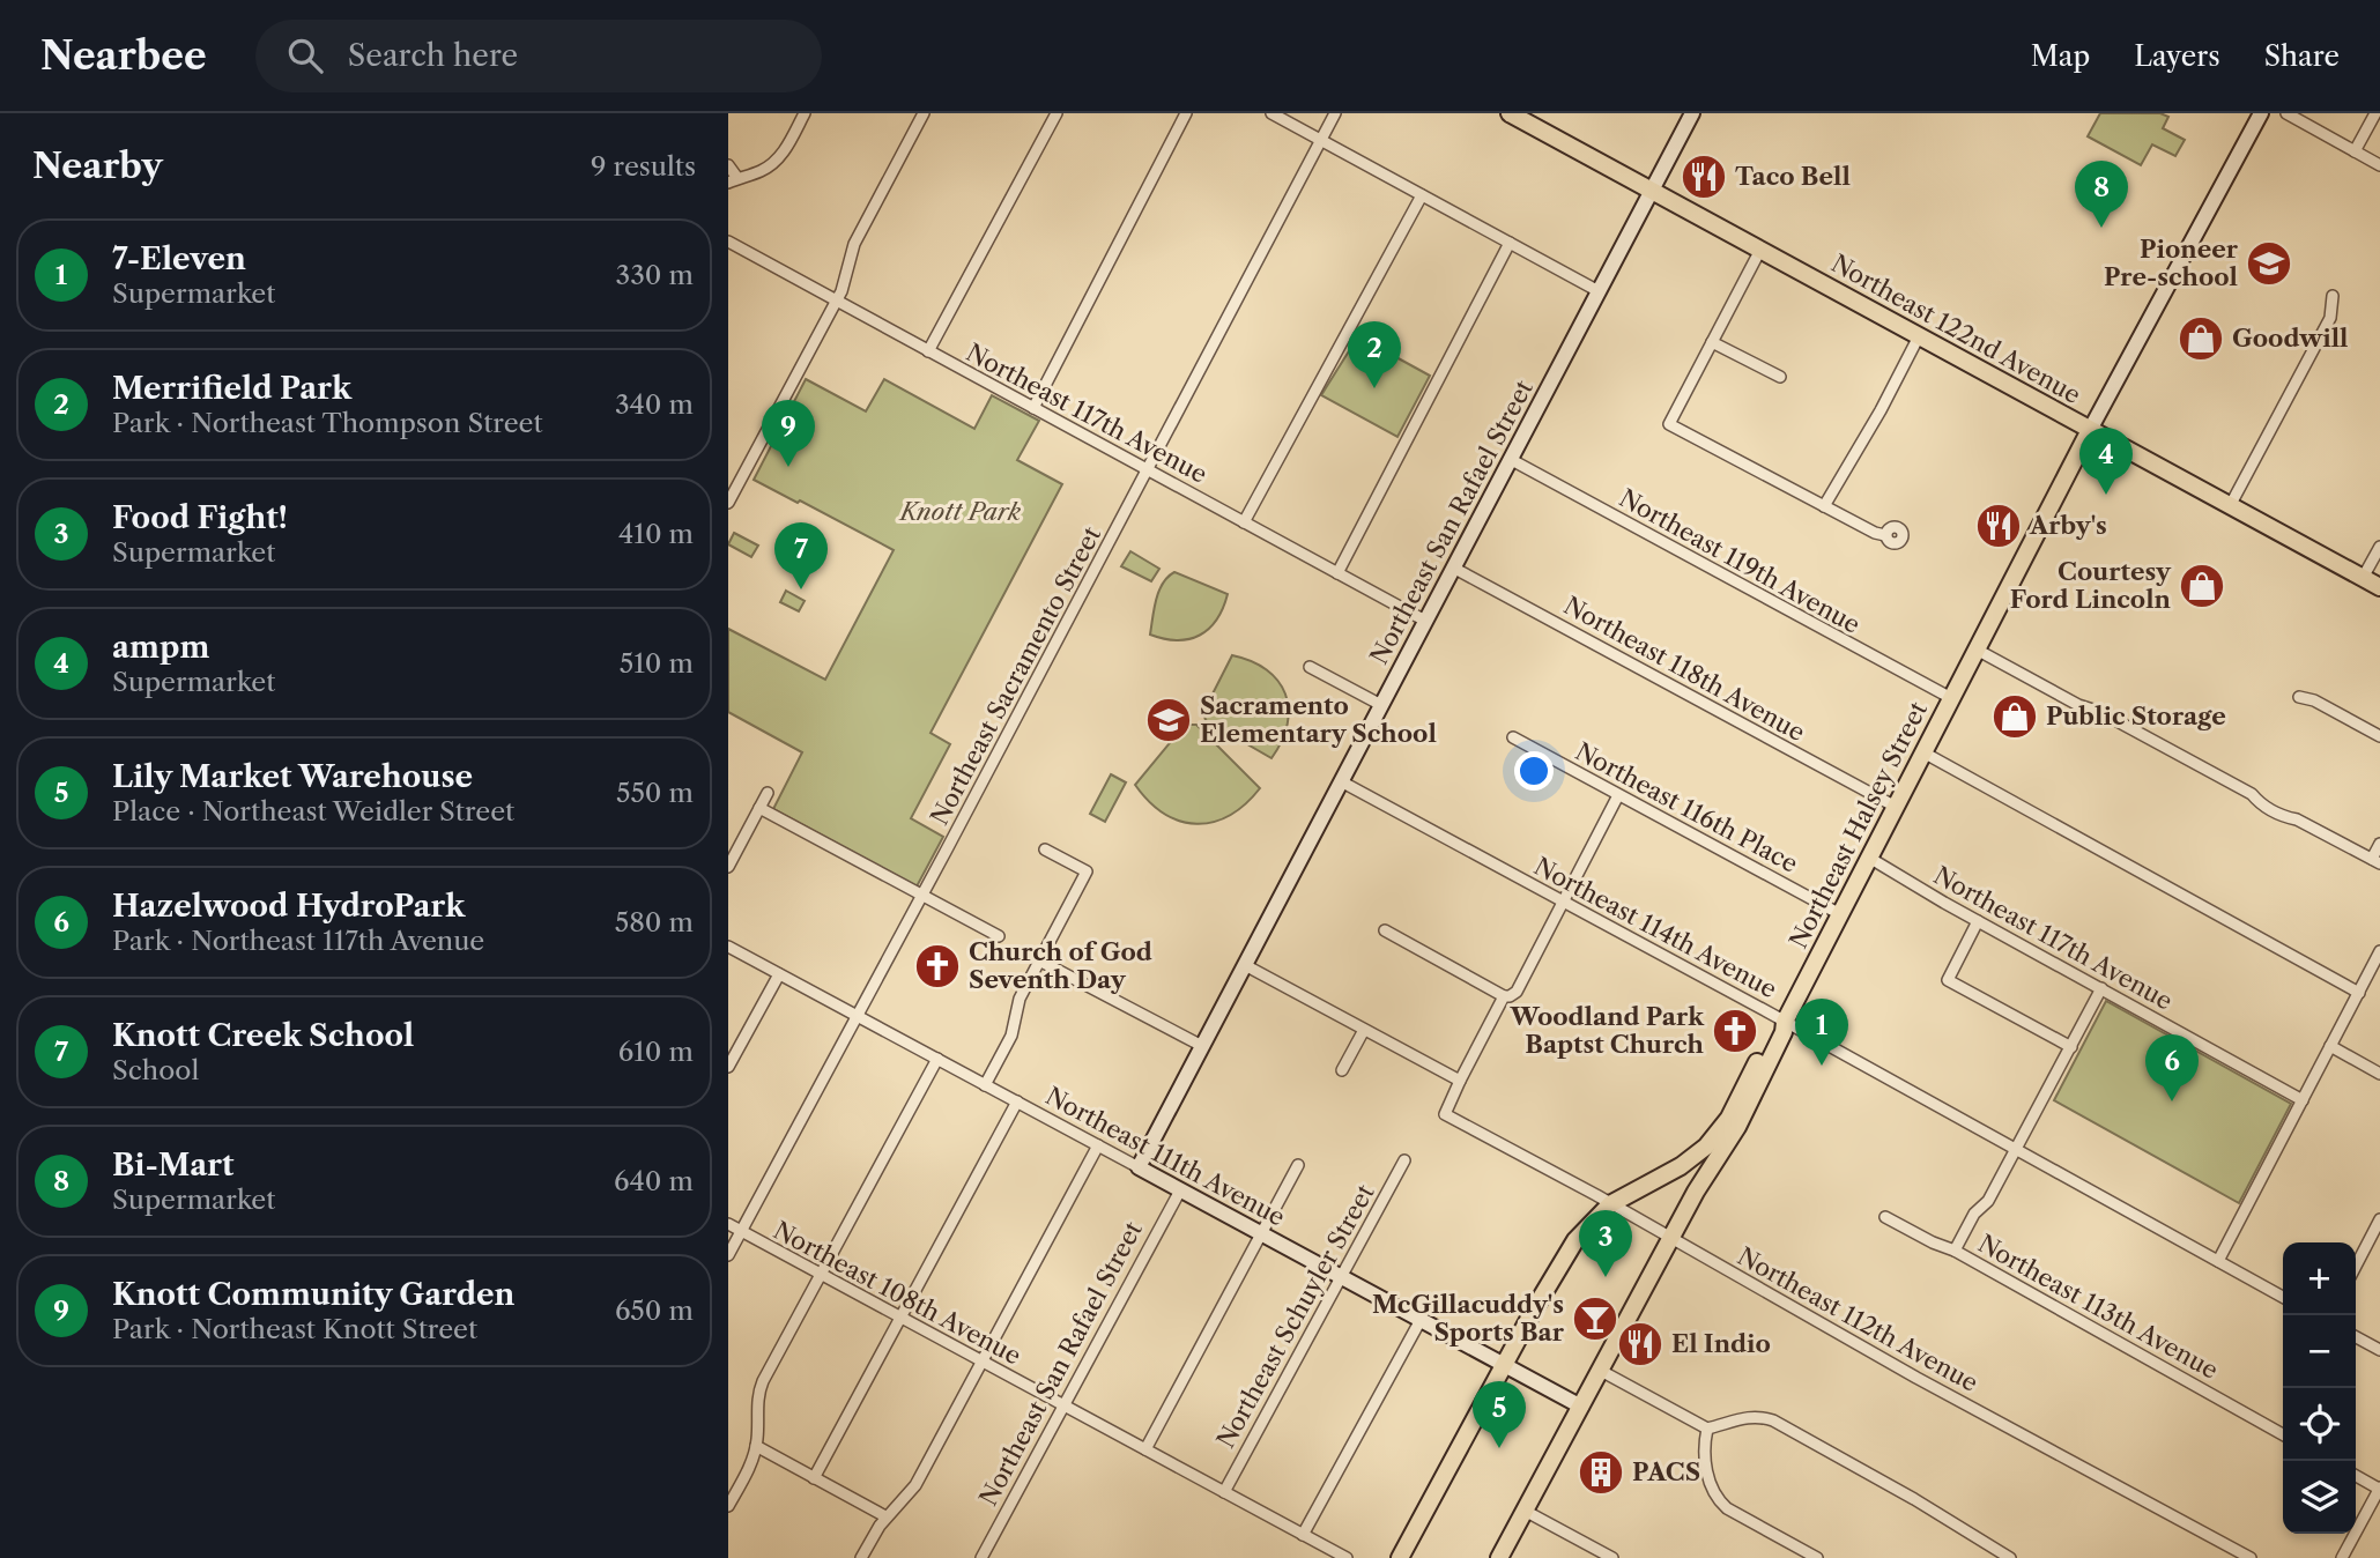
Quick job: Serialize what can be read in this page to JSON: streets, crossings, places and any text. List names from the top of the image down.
{
  "streets": {
    "main road": ["Northeast 122nd Avenue", "Northeast Halsey Street"],
    "street": [
      "Northeast 117th Avenue",
      "Northeast San Rafael Street",
      "Northeast 119th Avenue",
      "Northeast 118th Avenue",
      "Northeast Sacramento Street",
      "Northeast 116th Place",
      "Northeast 114th Avenue",
      "Northeast 111th Avenue",
      "Northeast 108th Avenue",
      "Northeast 113th Avenue",
      "Northeast Schuyler Street",
      "Northeast 112th Avenue"
    ]
  },
  "crossings": [
    ["Northeast 122nd Avenue", "Northeast San Rafael Street"],
    ["Northeast 122nd Avenue", "Northeast Halsey Street"],
    ["Northeast 117th Avenue", "Northeast San Rafael Street"],
    ["Northeast 117th Avenue", "Northeast Sacramento Street"],
    ["Northeast 117th Avenue", "Northeast Halsey Street"],
    ["Northeast San Rafael Street", "Northeast 119th Avenue"],
    ["Northeast San Rafael Street", "Northeast 118th Avenue"],
    ["Northeast San Rafael Street", "Northeast 114th Avenue"],
    ["Northeast San Rafael Street", "Northeast 111th Avenue"],
    ["Northeast San Rafael Street", "Northeast 108th Avenue"],
    ["Northeast 119th Avenue", "Northeast Halsey Street"],
    ["Northeast 118th Avenue", "Northeast Halsey Street"],
    ["Northeast Sacramento Street", "Northeast 111th Avenue"],
    ["Northeast Sacramento Street", "Northeast 108th Avenue"],
    ["Northeast 116th Place", "Northeast Halsey Street"],
    ["Northeast Halsey Street", "Northeast 114th Avenue"],
    ["Northeast Halsey Street", "Northeast 111th Avenue"],
    ["Northeast Halsey Street", "Northeast 112th Avenue"],
    ["Northeast 111th Avenue", "Northeast Schuyler Street"],
    ["Northeast 108th Avenue", "Northeast Schuyler Street"]
  ],
  "parks": ["Knott Park"],
  "places": {
    "restaurant": ["Taco Bell", "Arby's", "El Indio"],
    "school or university": ["Pioneer Pre-school", "Sacramento Elementary School"],
    "shop": ["Goodwill", "Courtesy Ford Lincoln", "Public Storage"],
    "church": ["Church of God Seventh Day", "Woodland Park Baptst Church"],
    "bar": ["McGillacuddy's Sports Bar"],
    "building": ["PACS"]
  },
  "page": {
    "header": "Nearbee",
    "search": "Search here",
    "nav": ["Map", "Layers", "Share"],
    "heading": ["Nearby", "9 results"],
    "pins": [
      "8",
      "2",
      "9",
      "4",
      "7",
      "1",
      "6",
      "3",
      "5"
    ],
    "list": [
      {
        "mark": "1",
        "name": "7-Eleven",
        "note": "Supermarket",
        "value": "330 m"
      },
      {
        "mark": "2",
        "name": "Merrifield Park",
        "note": "Park · Northeast Thompson Street",
        "value": "340 m"
      },
      {
        "mark": "3",
        "name": "Food Fight!",
        "note": "Supermarket",
        "value": "410 m"
      },
      {
        "mark": "4",
        "name": "ampm",
        "note": "Supermarket",
        "value": "510 m"
      },
      {
        "mark": "5",
        "name": "Lily Market Warehouse",
        "note": "Place · Northeast Weidler Street",
        "value": "550 m"
      },
      {
        "mark": "6",
        "name": "Hazelwood HydroPark",
        "note": "Park · Northeast 117th Avenue",
        "value": "580 m"
      },
      {
        "mark": "7",
        "name": "Knott Creek School",
        "note": "School",
        "value": "610 m"
      },
      {
        "mark": "8",
        "name": "Bi-Mart",
        "note": "Supermarket",
        "value": "640 m"
      },
      {
        "mark": "9",
        "name": "Knott Community Garden",
        "note": "Park · Northeast Knott Street",
        "value": "650 m"
      }
    ],
    "map_buttons": ["+", "−"]
  }
}
